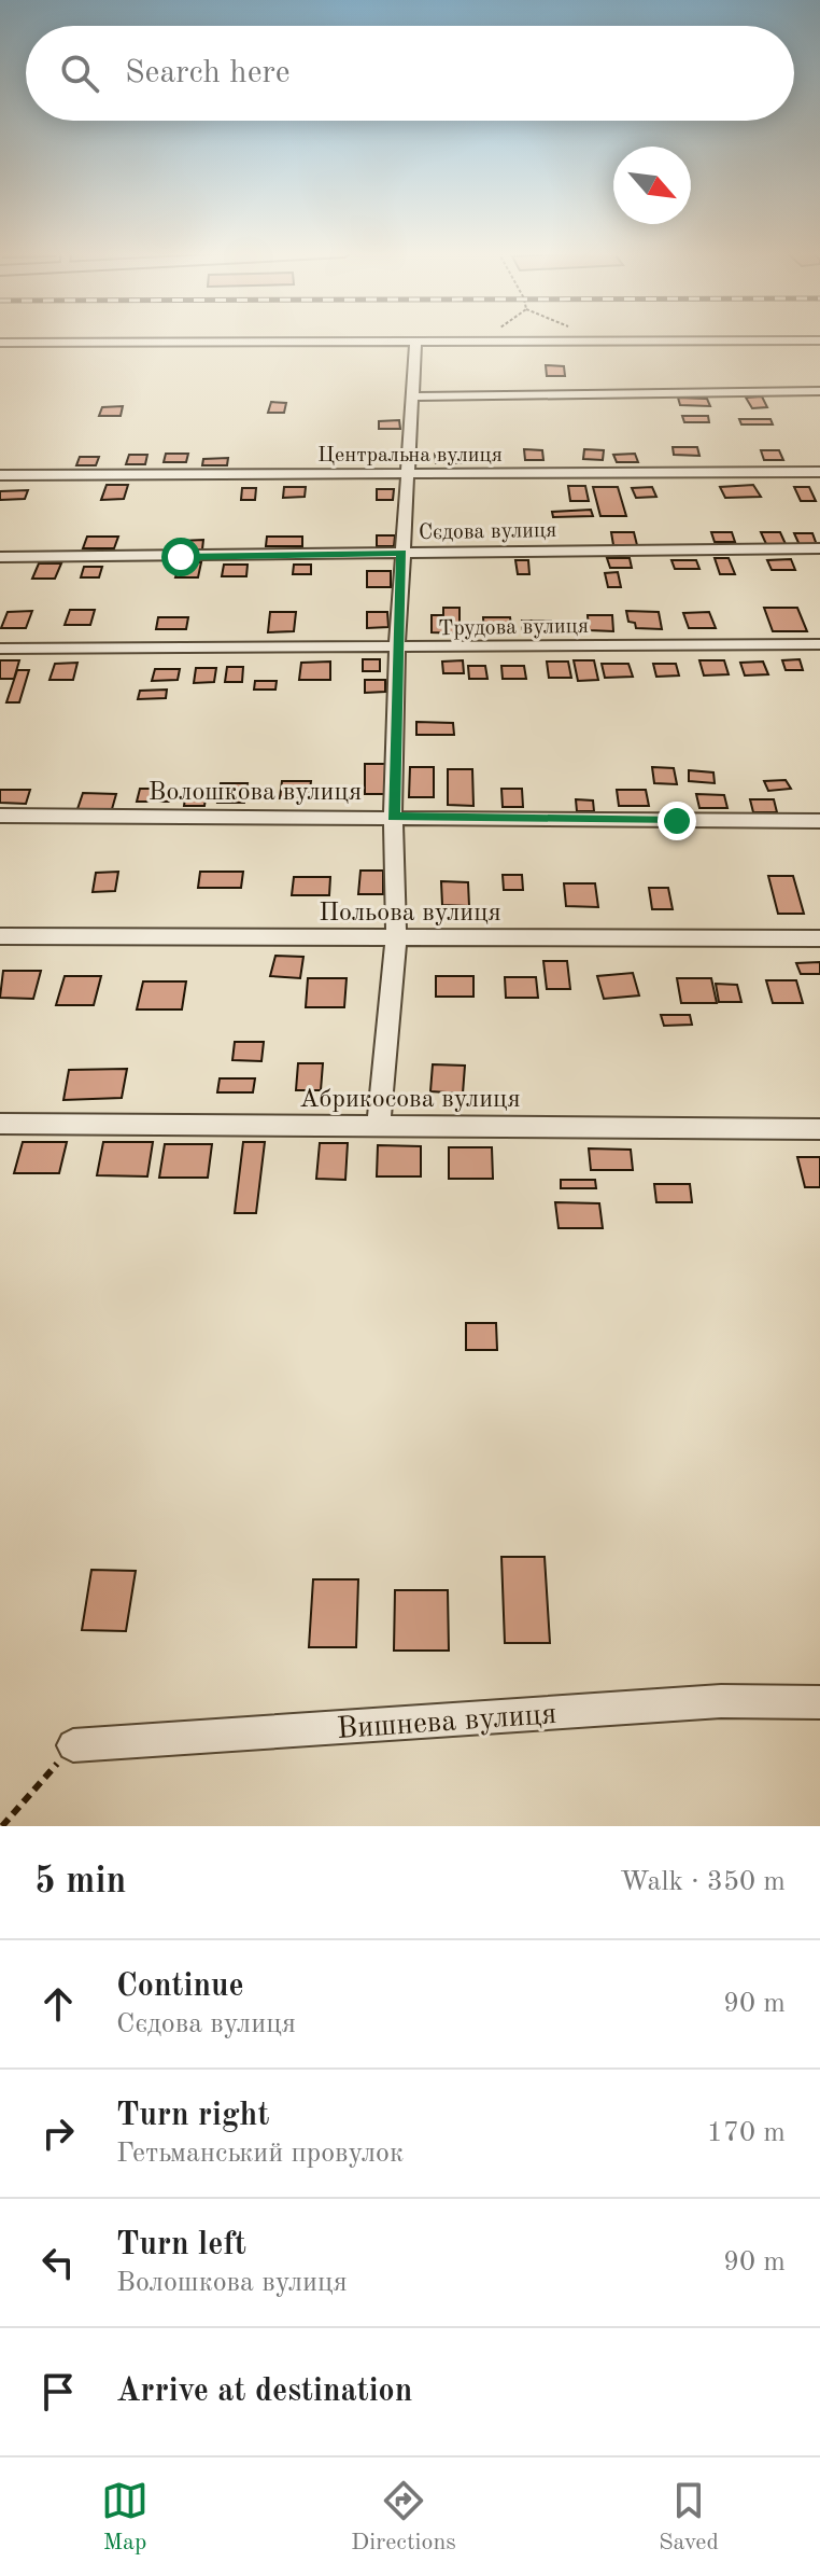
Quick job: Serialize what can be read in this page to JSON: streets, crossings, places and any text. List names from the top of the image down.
{
  "streets": {
    "street": [
      "Центральна вулиця",
      "Сєдова вулиця",
      "Трудова вулиця",
      "Волошкова вулиця",
      "Польова вулиця",
      "Абрикосова вулиця",
      "Вишнева вулиця"
    ]
  },
  "north": "bottom right",
  "page": {
    "search": "Search here",
    "heading": ["5 min", "Walk · 350 m"],
    "list": [
      ["Continue", "Сєдова вулиця", "90 m"],
      ["Turn right", "Гетьманський провулок", "170 m"],
      ["Turn left", "Волошкова вулиця", "90 m"],
      "Arrive at destination"
    ],
    "nav": ["Map", "Directions", "Saved"]
  }
}
